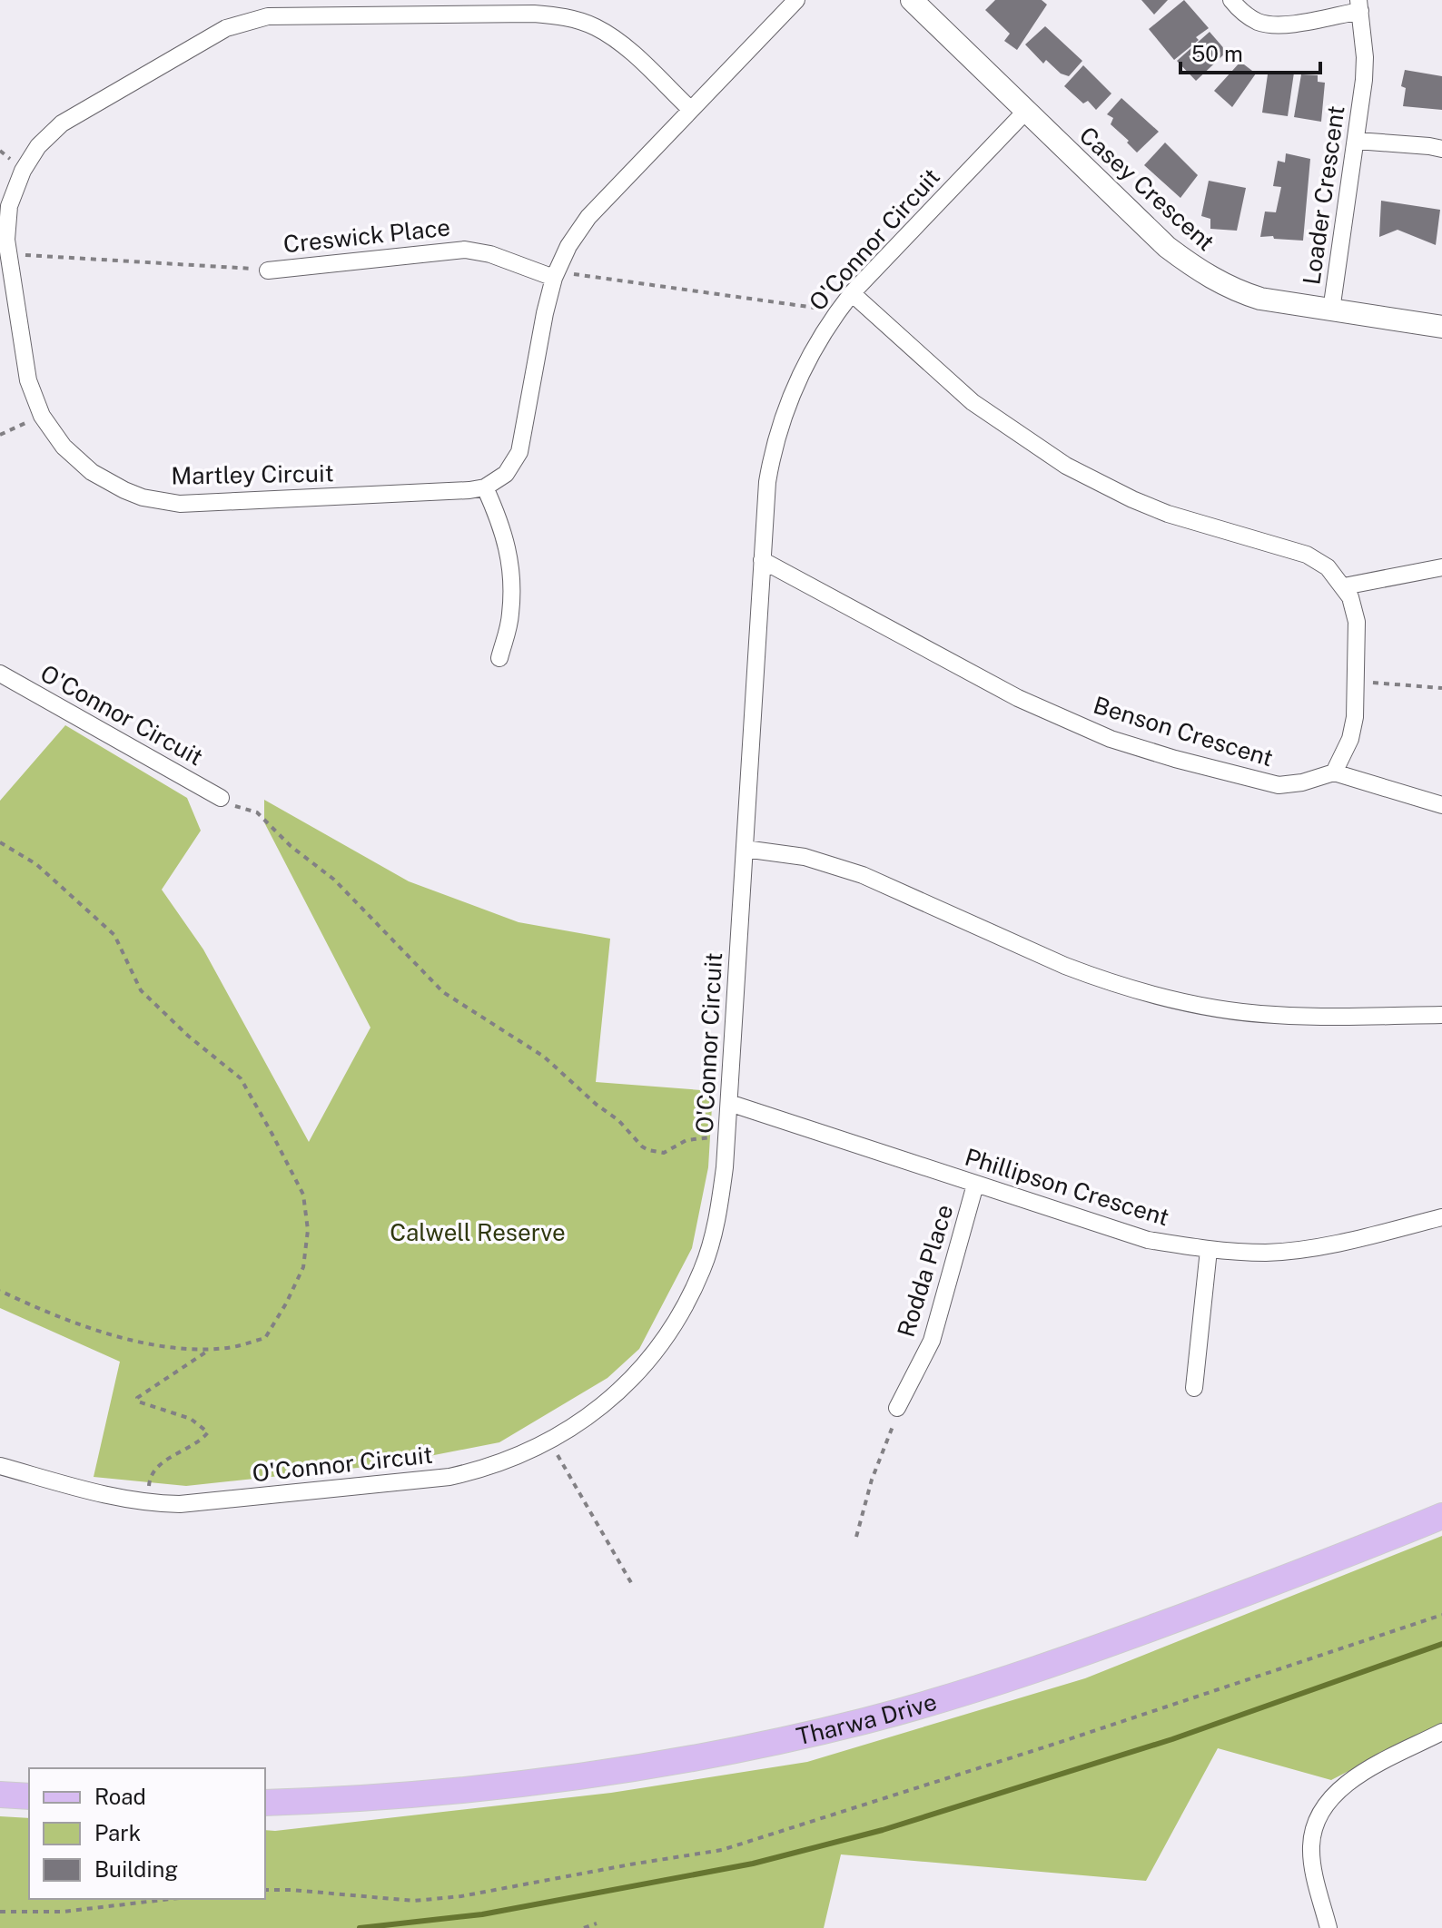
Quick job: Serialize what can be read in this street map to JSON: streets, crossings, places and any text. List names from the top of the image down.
{
  "streets": {
    "main road": ["Tharwa Drive"],
    "street": [
      "Casey Crescent",
      "Loader Crescent",
      "Creswick Place",
      "O'Connor Circuit",
      "Martley Circuit",
      "Benson Crescent",
      "Phillipson Crescent",
      "Rodda Place"
    ]
  },
  "crossings": [
    ["Casey Crescent", "Loader Crescent"],
    ["Casey Crescent", "O'Connor Circuit"],
    ["O'Connor Circuit", "Benson Crescent"],
    ["O'Connor Circuit", "Phillipson Crescent"],
    ["Phillipson Crescent", "Rodda Place"]
  ],
  "parks": ["Calwell Reserve"],
  "legend": ["Road", "Park", "Building"],
  "scale_bar": "50 m"
}
